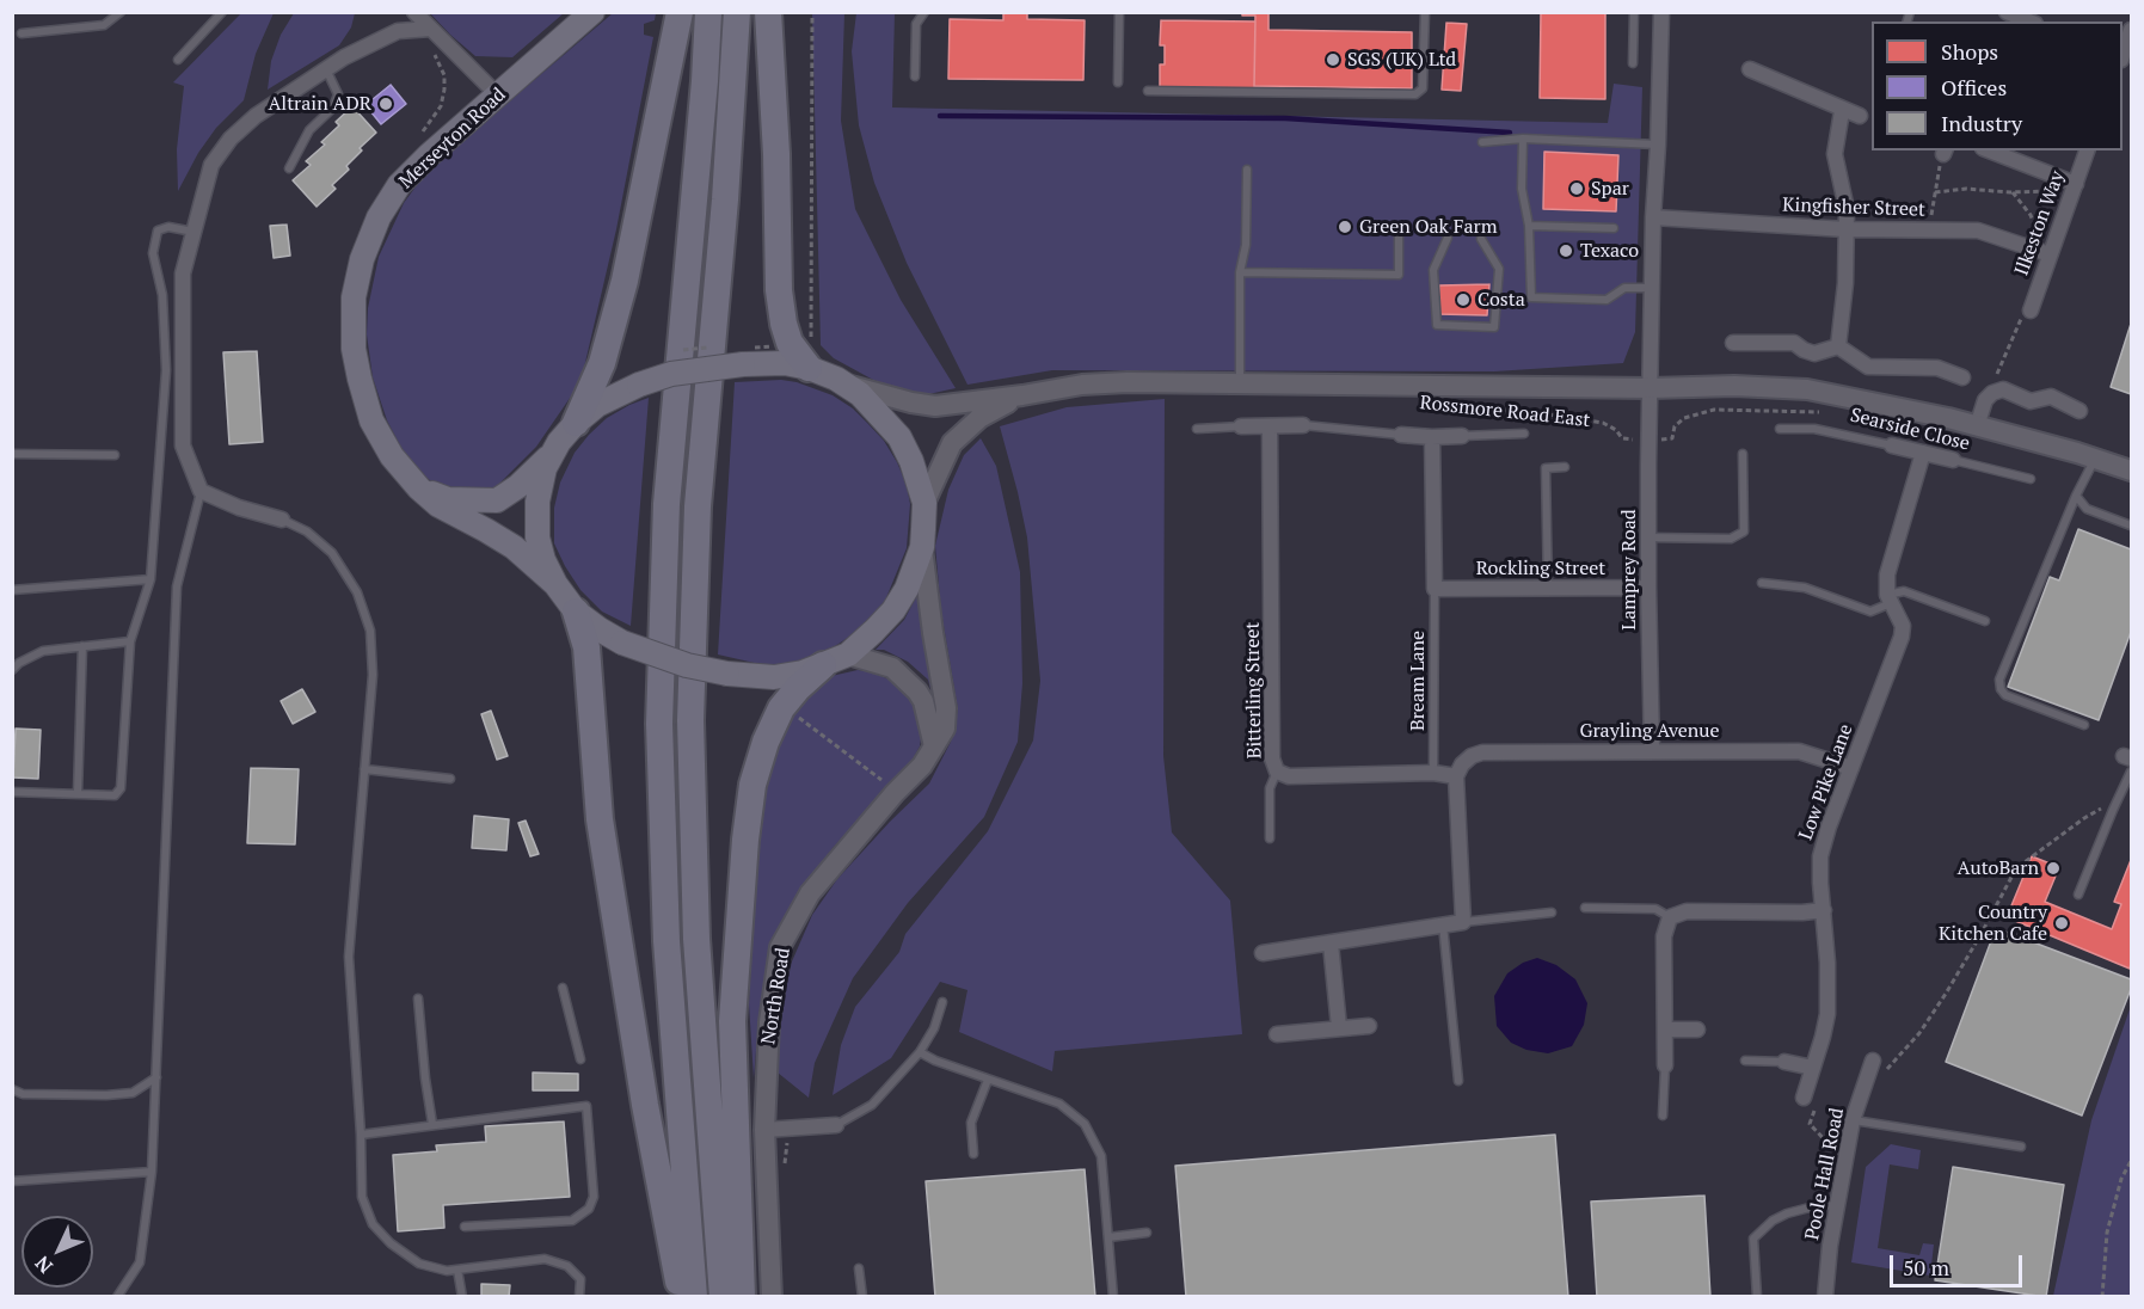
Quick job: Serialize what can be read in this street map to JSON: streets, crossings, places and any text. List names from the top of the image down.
{
  "streets": {
    "main road": ["Merseyton Road", "Rossmore Road East", "North Road"],
    "street": [
      "Kingfisher Street",
      "Ilkeston Way",
      "Searside Close",
      "Rockling Street",
      "Lamprey Road",
      "Bitterling Street",
      "Grayling Avenue",
      "Low Pike Lane",
      "Poole Hall Road"
    ],
    "lane": ["Bream Lane"]
  },
  "crossings": [
    ["Kingfisher Street", "Ilkeston Way"],
    ["Kingfisher Street", "Lamprey Road"],
    ["Rossmore Road East", "Lamprey Road"],
    ["Rockling Street", "Lamprey Road"],
    ["Rockling Street", "Bream Lane"],
    ["Lamprey Road", "Grayling Avenue"],
    ["Bream Lane", "Bitterling Street"],
    ["Bitterling Street", "Grayling Avenue"],
    ["Grayling Avenue", "Low Pike Lane"]
  ],
  "places": [
    "SGS (UK) Ltd",
    "Altrain ADR",
    "Spar",
    "Green Oak Farm",
    "Texaco",
    "Costa",
    "AutoBarn",
    "Country Kitchen Cafe"
  ],
  "legend": ["Shops", "Offices", "Industry"],
  "scale_bar": "50 m",
  "north": "bottom left"
}
